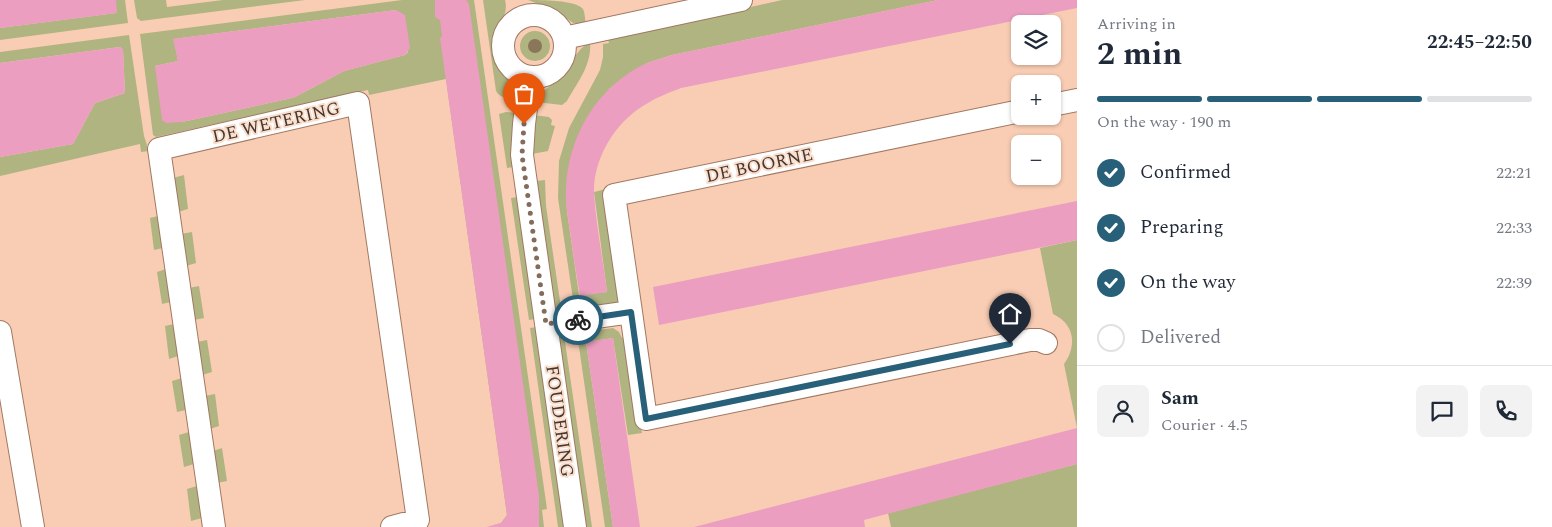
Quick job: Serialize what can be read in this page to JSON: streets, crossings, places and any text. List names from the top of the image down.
{
  "streets": {
    "street": ["DE WETERING", "DE BOORNE", "FOUDERING"]
  },
  "page": {
    "heading": ["2 min", "Arriving in", "22:45–22:50"],
    "panel": ["Sam", "Courier · 4.5"],
    "map_buttons": ["+", "−"],
    "bar": "On the way · 190 m",
    "list": [
      ["Confirmed", "22:21"],
      ["Preparing", "22:33"],
      ["On the way", "22:39"],
      "Delivered"
    ]
  }
}
